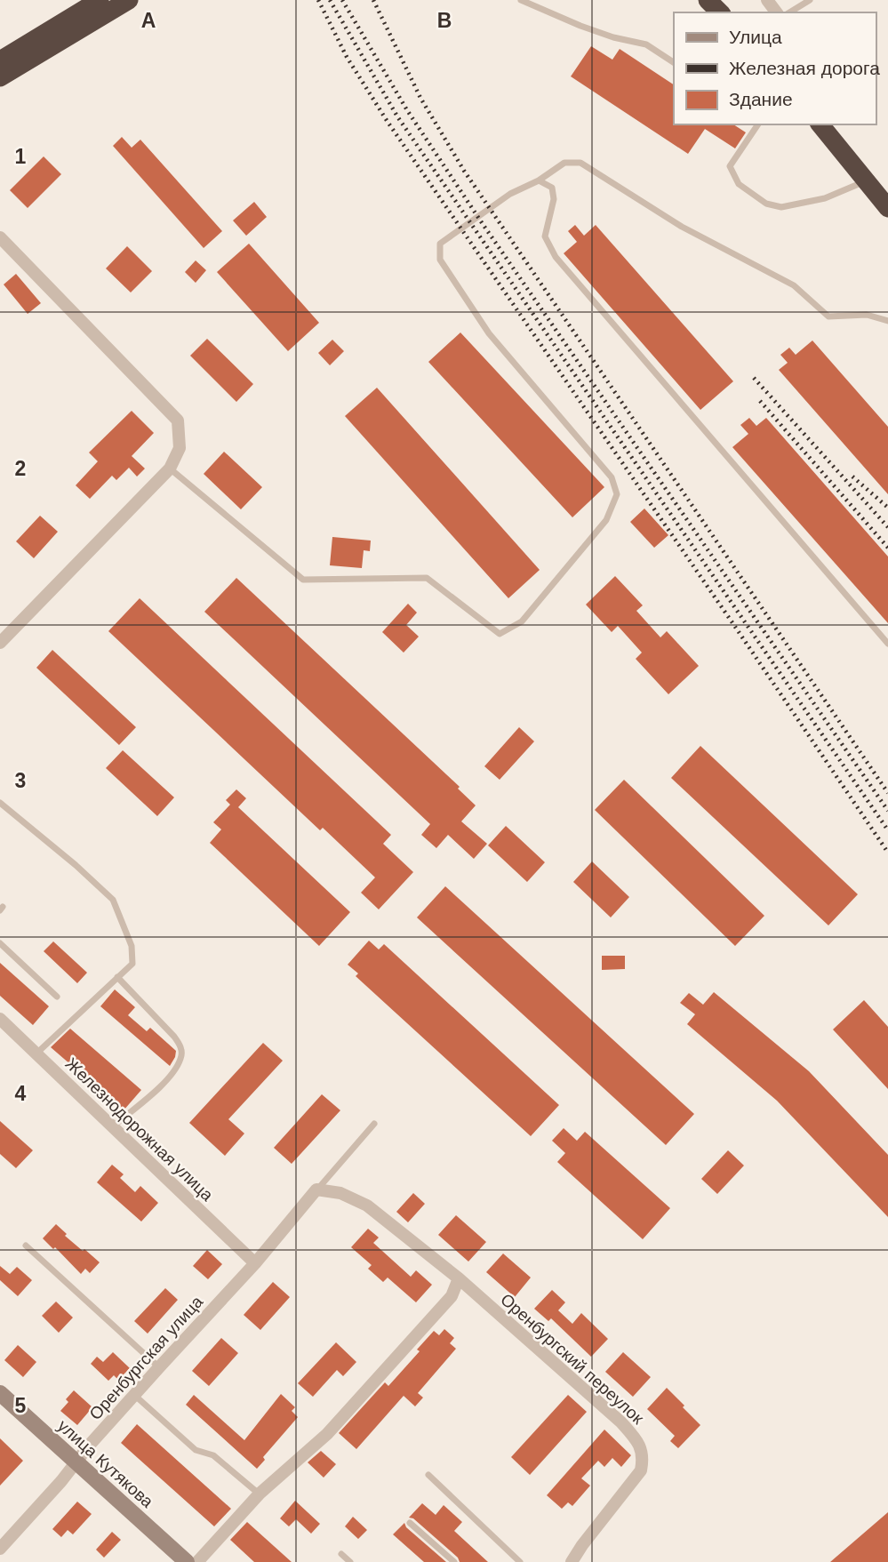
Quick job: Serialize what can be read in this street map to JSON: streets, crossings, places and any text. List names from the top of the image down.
{
  "streets": {
    "main road": ["улица Кутякова"],
    "street": ["Железнодорожная улица", "Оренбургская улица", "Оренбургский переулок"]
  },
  "crossings": [
    ["Железнодорожная улица", "Оренбургская улица"],
    ["Оренбургская улица", "Оренбургский переулок"],
    ["Оренбургская улица", "улица Кутякова"]
  ],
  "legend": ["Улица", "Железная дорога", "Здание"],
  "grid": {
    "columns": ["A", "B"],
    "rows": [
      "1",
      "2",
      "3",
      "4",
      "5"
    ]
  }
}
